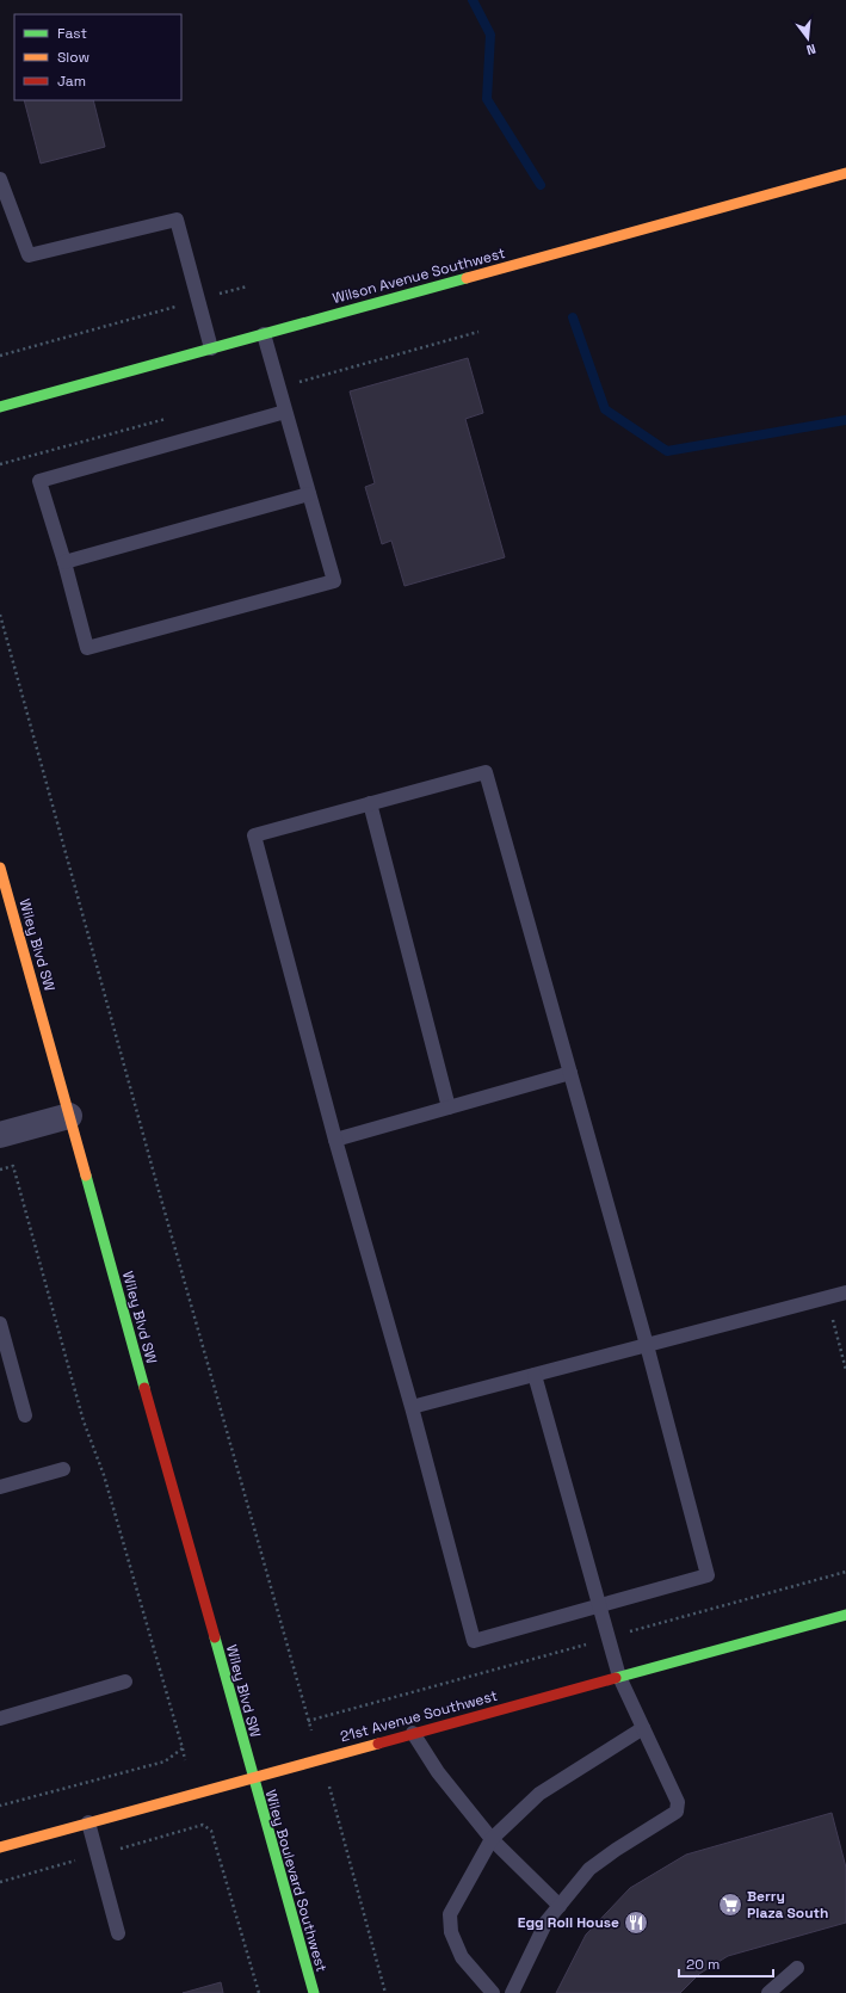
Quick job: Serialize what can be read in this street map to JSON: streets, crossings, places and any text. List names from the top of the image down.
{
  "streets": {
    "street": [
      "Wilson Avenue Southwest",
      "Wiley Blvd SW",
      "21st Avenue Southwest",
      "Wiley Boulevard Southwest"
    ]
  },
  "crossings": [
    ["Wiley Blvd SW", "21st Avenue Southwest"],
    ["Wiley Blvd SW", "Wiley Boulevard Southwest"],
    ["21st Avenue Southwest", "Wiley Boulevard Southwest"]
  ],
  "places": {
    "supermarket": ["Berry Plaza South"],
    "restaurant": ["Egg Roll House"]
  },
  "legend": ["Fast", "Slow", "Jam"],
  "scale_bar": "20 m",
  "north": "bottom"
}
